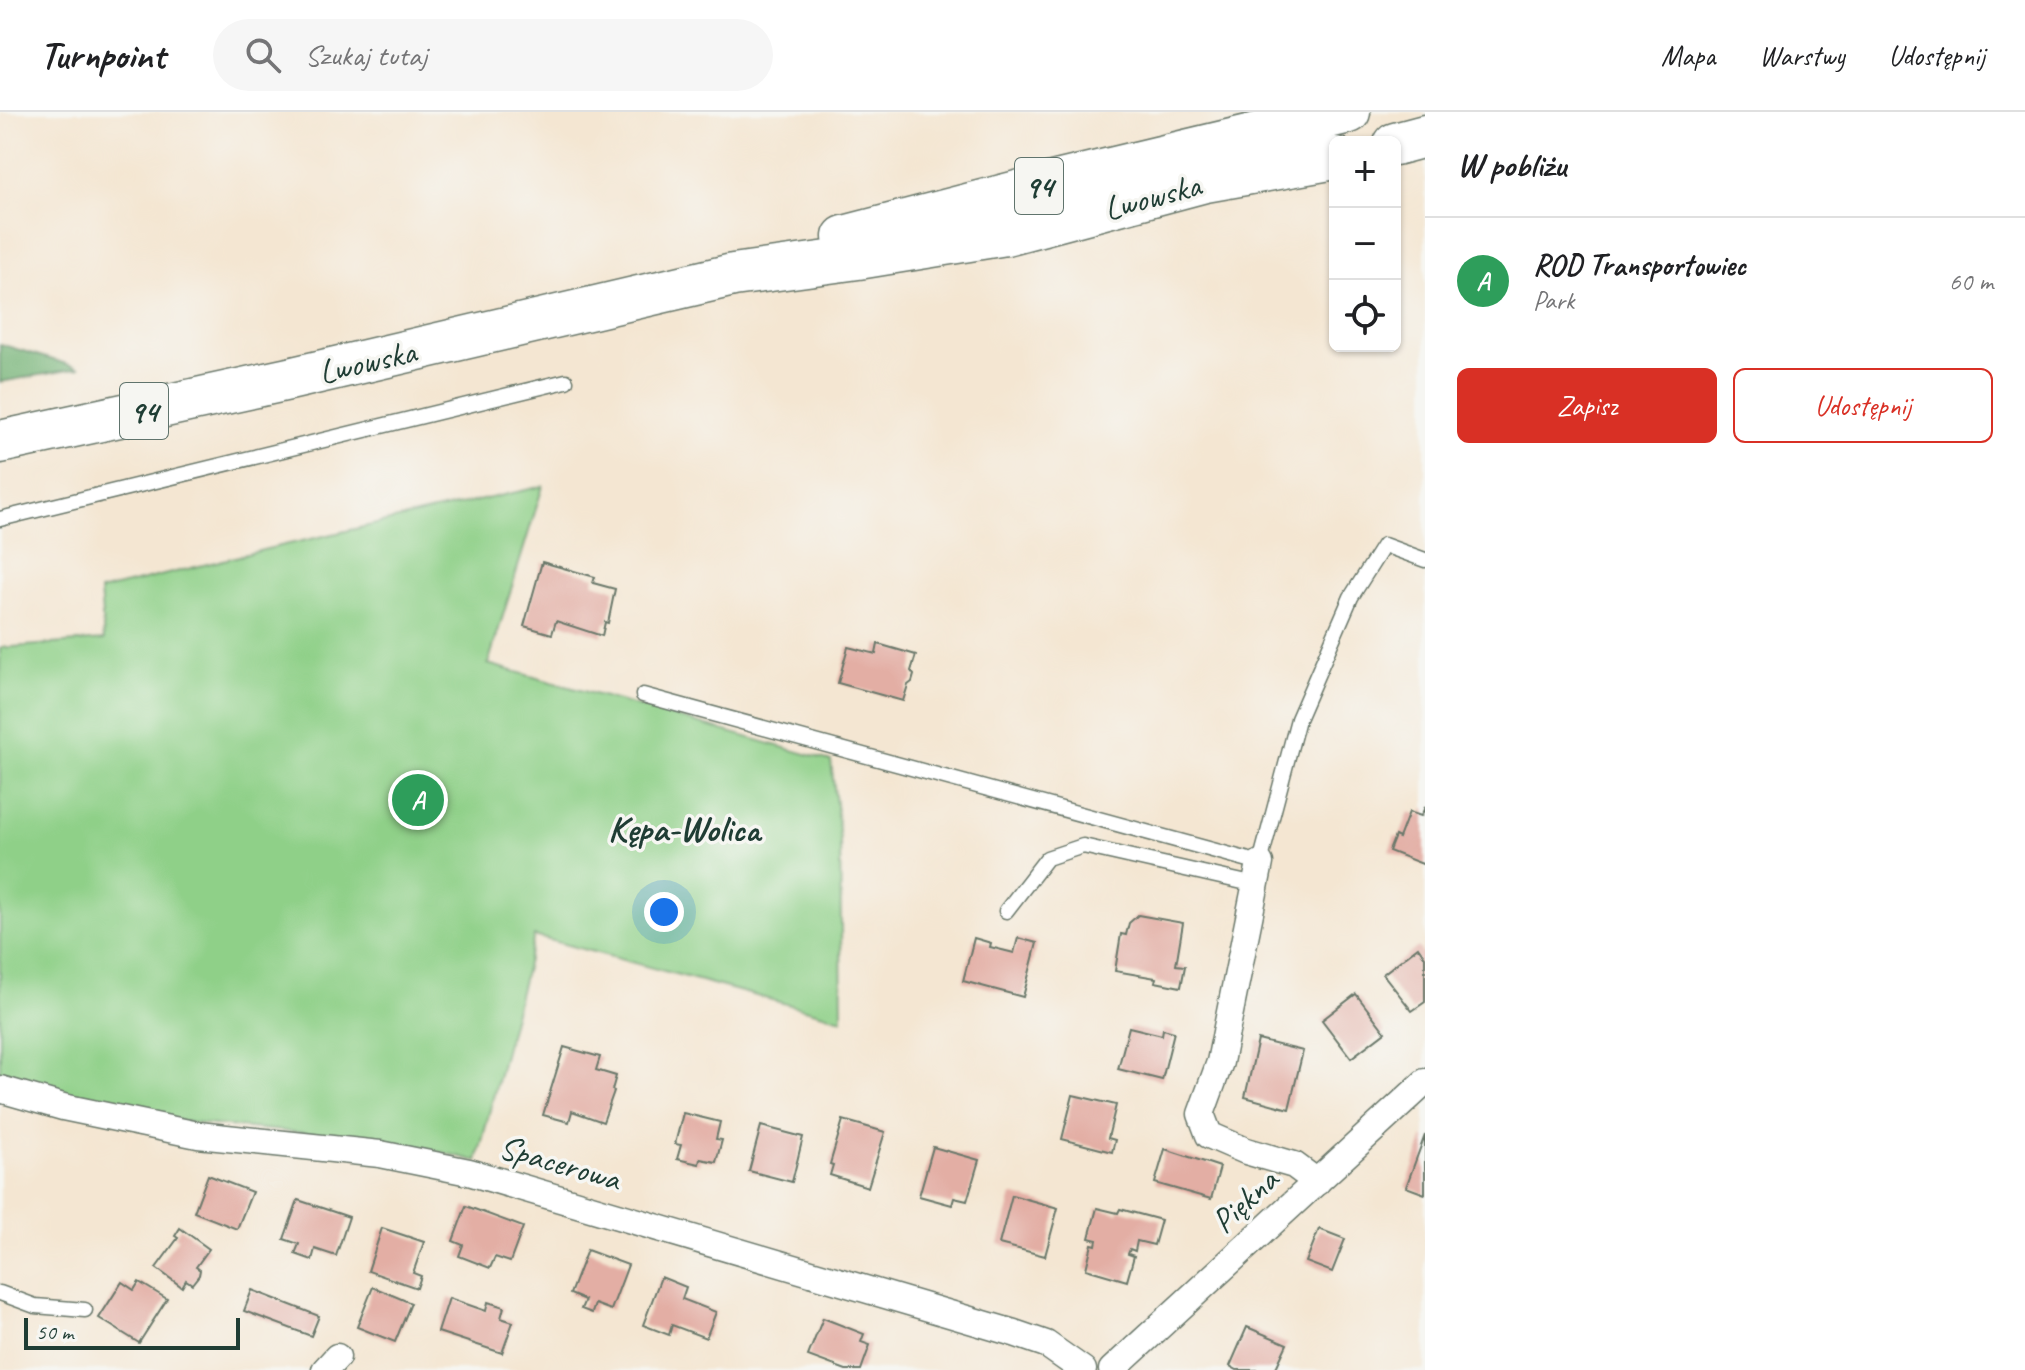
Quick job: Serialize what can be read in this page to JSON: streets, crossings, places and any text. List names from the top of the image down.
{
  "streets": {
    "main road": ["94", "Lwowska"],
    "street": ["Spacerowa", "Piękna"]
  },
  "districts": ["Kępa-Wolica"],
  "scale_bar": "50 m",
  "page": {
    "header": "Turnpoint",
    "search": "Szukaj tutaj",
    "nav": ["Mapa", "Warstwy", "Udostępnij"],
    "heading": "W pobliżu",
    "map_buttons": ["+", "−"],
    "list": [
      {
        "mark": "A",
        "name": "ROD Transportowiec",
        "note": "Park",
        "value": "60 m"
      }
    ],
    "buttons": ["Zapisz", "Udostępnij"],
    "pins": "A",
    "scale": "50 m"
  }
}
